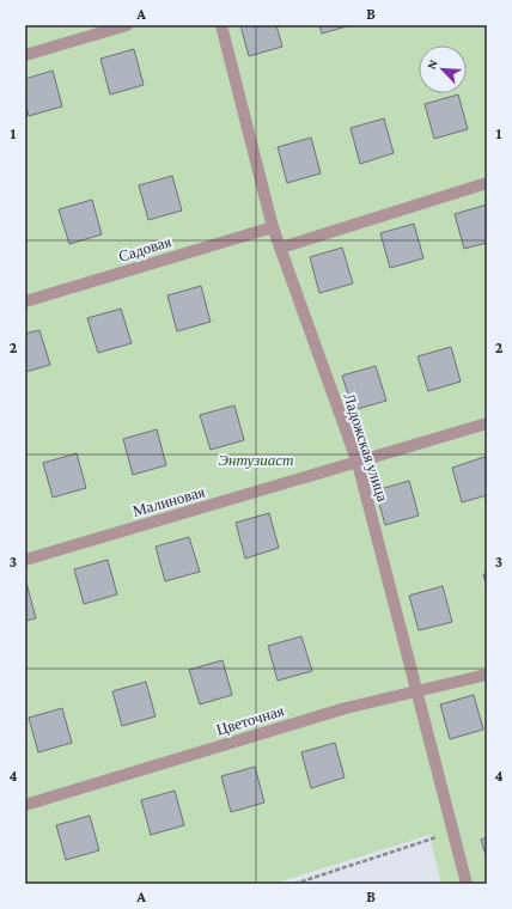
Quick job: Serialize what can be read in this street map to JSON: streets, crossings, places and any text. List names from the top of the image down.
{
  "streets": {
    "street": [
      "Садовая",
      "Ладожская улица",
      "Малиновая",
      "Цветочная"
    ]
  },
  "crossings": [
    ["Садовая", "Ладожская улица"],
    ["Ладожская улица", "Малиновая"],
    ["Ладожская улица", "Цветочная"]
  ],
  "parks": ["Энтузиаст"],
  "north": "top left",
  "grid": {
    "columns": ["A", "B"],
    "rows": [
      "1",
      "2",
      "3",
      "4"
    ]
  }
}
